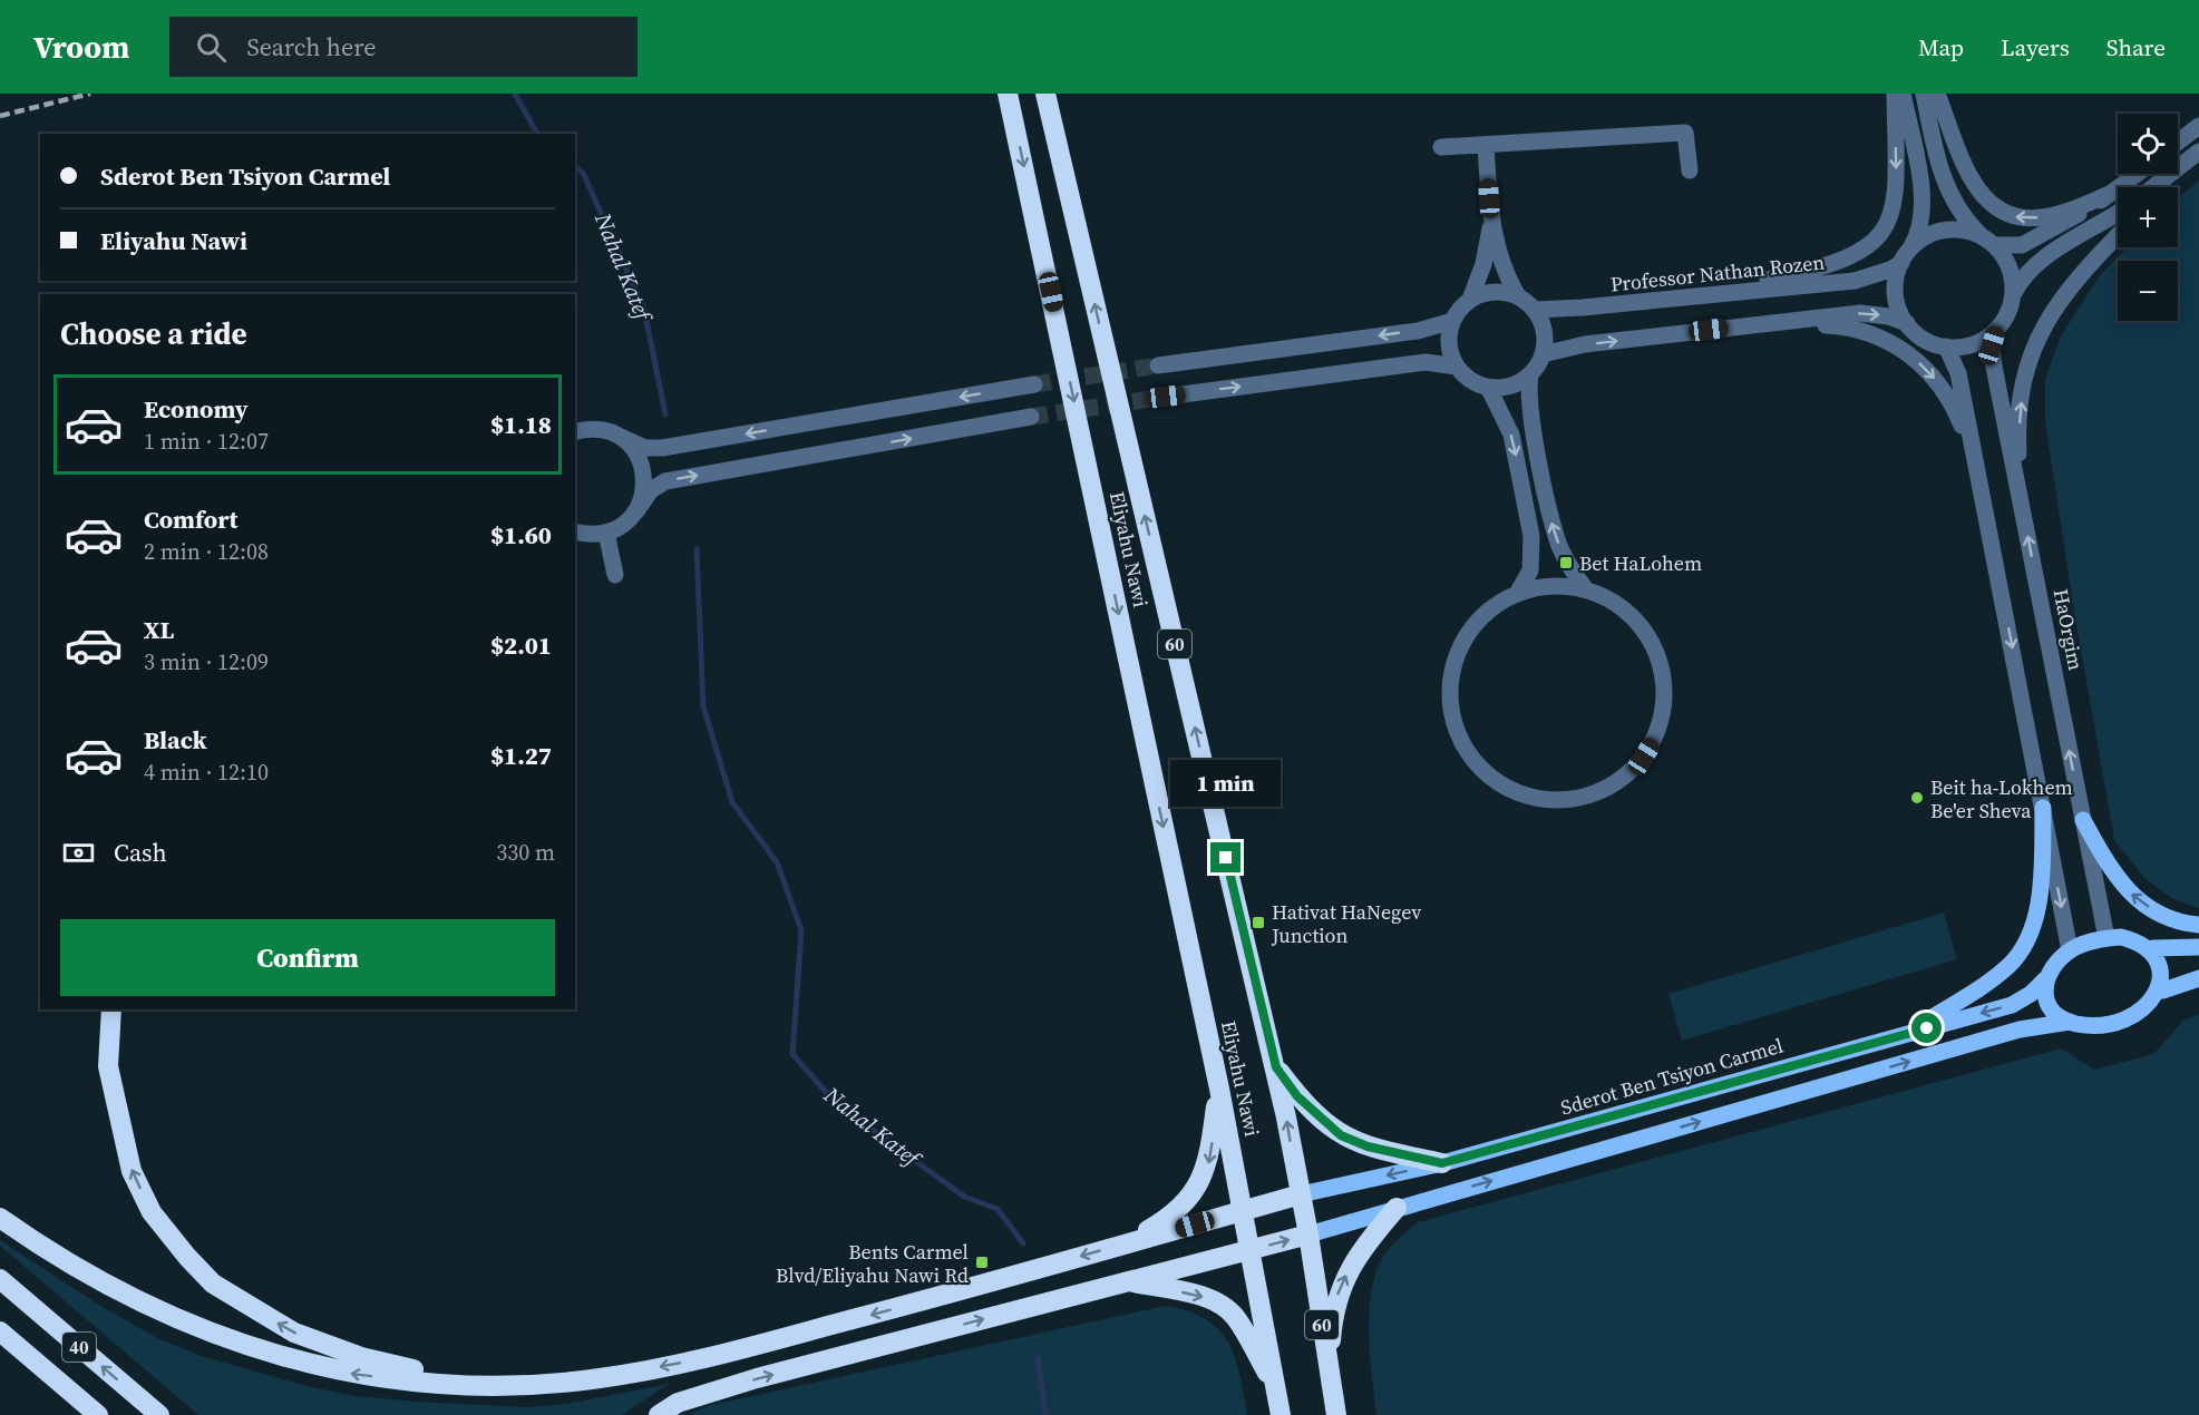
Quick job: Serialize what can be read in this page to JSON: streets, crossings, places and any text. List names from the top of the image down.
{
  "streets": {
    "highway": ["Eliyahu Nawi", "60", "40"],
    "main road": ["Sderot Ben Tsiyon Carmel"],
    "street": ["Professor Nathan Rozen", "HaOrgim"]
  },
  "crossings": [
    ["Professor Nathan Rozen", "HaOrgim"],
    ["Eliyahu Nawi", "60"],
    ["Eliyahu Nawi", "Sderot Ben Tsiyon Carmel"],
    ["HaOrgim", "Sderot Ben Tsiyon Carmel"],
    ["60", "Sderot Ben Tsiyon Carmel"]
  ],
  "water": ["Nahal Katef"],
  "places": {
    "transit": ["Bet HaLohem", "Hativat HaNegev Junction", "Bents Carmel Blvd/Eliyahu Nawi Rd"],
    "other": ["Beit ha-Lokhem Be'er Sheva"]
  },
  "page": {
    "header": "Vroom",
    "search": "Search here",
    "nav": ["Map", "Layers", "Share"],
    "map_buttons": ["+", "−"],
    "banner": ["Sderot Ben Tsiyon Carmel", "Eliyahu Nawi"],
    "heading": "Choose a ride",
    "list": [
      {
        "name": "Economy",
        "note": "1 min · 12:07",
        "value": "$1.18"
      },
      {
        "name": "Comfort",
        "note": "2 min · 12:08",
        "value": "$1.60"
      },
      {
        "name": "XL",
        "note": "3 min · 12:09",
        "value": "$2.01"
      },
      {
        "name": "Black",
        "note": "4 min · 12:10",
        "value": "$1.27"
      }
    ],
    "bubble": "1 min",
    "pay": ["Cash", "330 m"],
    "buttons": "Confirm"
  }
}
